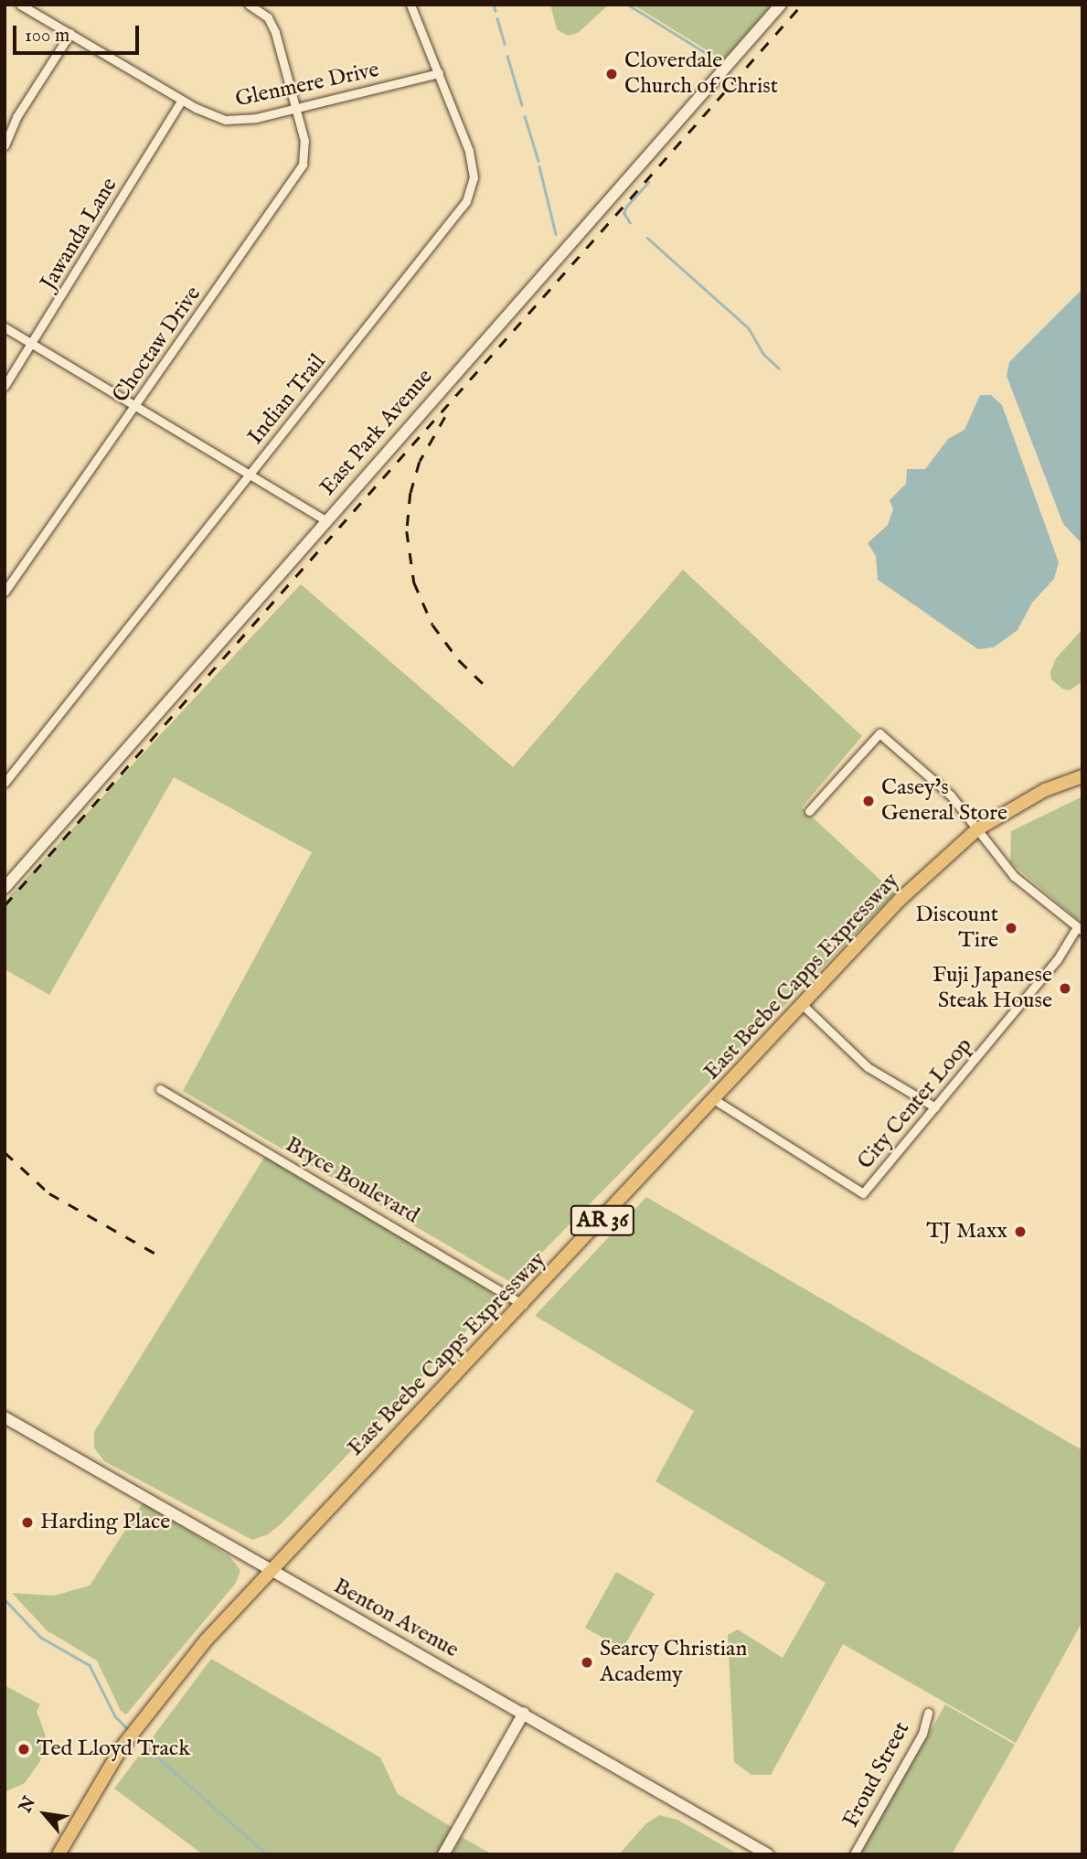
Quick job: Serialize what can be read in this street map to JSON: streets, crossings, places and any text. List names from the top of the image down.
{
  "streets": {
    "main road": ["East Beebe Capps Expressway", "AR 36"],
    "street": [
      "Glenmere Drive",
      "Jawanda Lane",
      "Choctaw Drive",
      "Indian Trail",
      "East Park Avenue",
      "City Center Loop",
      "Bryce Boulevard",
      "Benton Avenue",
      "Froud Street"
    ]
  },
  "crossings": [
    ["Glenmere Drive", "Jawanda Lane"],
    ["Glenmere Drive", "Choctaw Drive"],
    ["Glenmere Drive", "Indian Trail"],
    ["East Beebe Capps Expressway", "City Center Loop"],
    ["East Beebe Capps Expressway", "Bryce Boulevard"],
    ["East Beebe Capps Expressway", "Benton Avenue"]
  ],
  "places": [
    "Cloverdale Church of Christ",
    "Casey's General Store",
    "Discount Tire",
    "Fuji Japanese Steak House",
    "TJ Maxx",
    "Harding Place",
    "Searcy Christian Academy",
    "Ted Lloyd Track"
  ],
  "scale_bar": "100 m",
  "north": "top left"
}
